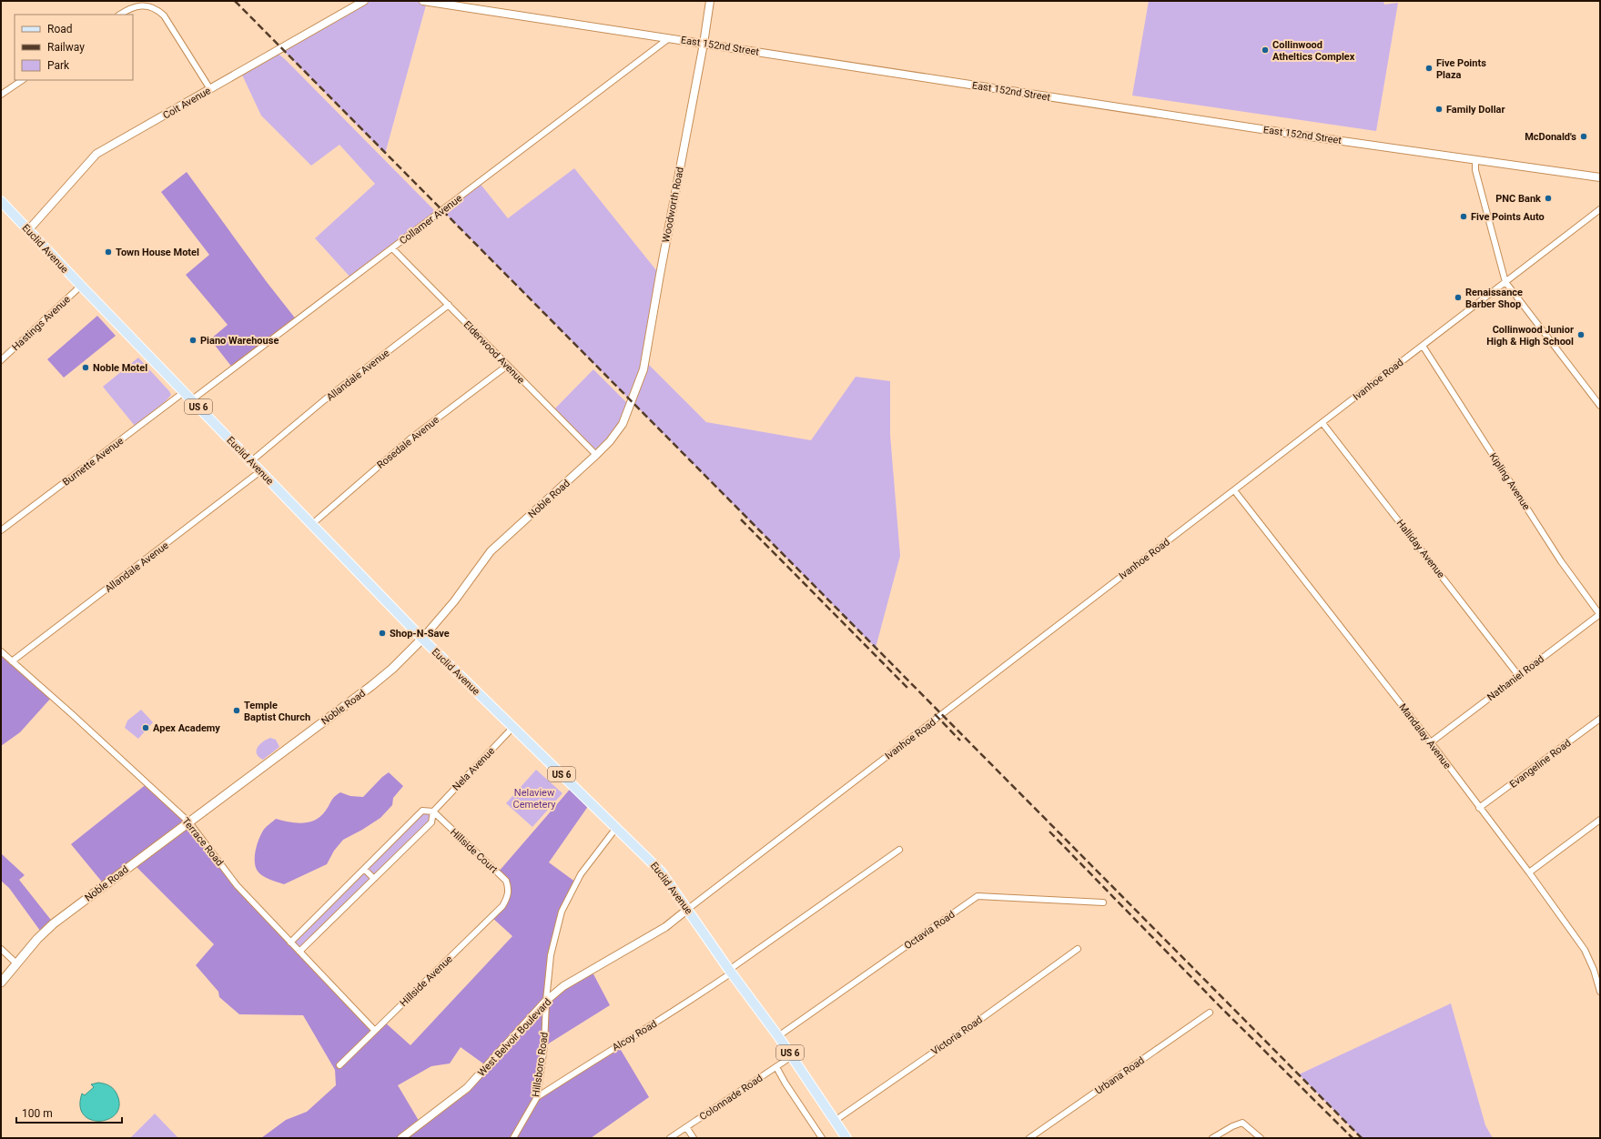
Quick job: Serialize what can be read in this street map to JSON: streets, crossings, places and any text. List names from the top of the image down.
{
  "streets": {
    "main road": ["Euclid Avenue", "US 6", "Noble Road"],
    "street": [
      "East 152nd Street",
      "Coit Avenue",
      "Woodworth Road",
      "Collamer Avenue",
      "Hastings Avenue",
      "Elderwood Avenue",
      "Allandale Avenue",
      "Ivanhoe Road",
      "Rosedale Avenue",
      "Burnette Avenue",
      "Kipling Avenue",
      "Halliday Avenue",
      "Nathaniel Road",
      "Mandalay Avenue",
      "Evangeline Road",
      "Nela Avenue",
      "Terrace Road",
      "Hillside Court",
      "Octavia Road",
      "Hillside Avenue",
      "Alcoy Road",
      "Victoria Road",
      "West Belvoir Boulevard",
      "Hillsboro Road",
      "Urbana Road",
      "Colonnade Road"
    ]
  },
  "crossings": [
    ["East 152nd Street", "Woodworth Road"],
    ["East 152nd Street", "Collamer Avenue"],
    ["Coit Avenue", "Euclid Avenue"],
    ["Woodworth Road", "Noble Road"],
    ["Collamer Avenue", "Euclid Avenue"],
    ["Collamer Avenue", "Elderwood Avenue"],
    ["Euclid Avenue", "Hastings Avenue"],
    ["Euclid Avenue", "Allandale Avenue"],
    ["Euclid Avenue", "Ivanhoe Road"],
    ["Euclid Avenue", "Rosedale Avenue"],
    ["Euclid Avenue", "Burnette Avenue"],
    ["Euclid Avenue", "Noble Road"],
    ["Euclid Avenue", "Nela Avenue"],
    ["Euclid Avenue", "Octavia Road"],
    ["Euclid Avenue", "Alcoy Road"],
    ["Euclid Avenue", "Victoria Road"],
    ["Euclid Avenue", "West Belvoir Boulevard"],
    ["Euclid Avenue", "Hillsboro Road"],
    ["Euclid Avenue", "Colonnade Road"],
    ["Elderwood Avenue", "Allandale Avenue"],
    ["Elderwood Avenue", "Rosedale Avenue"],
    ["Elderwood Avenue", "Noble Road"],
    ["Allandale Avenue", "Terrace Road"],
    ["Ivanhoe Road", "Kipling Avenue"],
    ["Ivanhoe Road", "Halliday Avenue"],
    ["Ivanhoe Road", "Mandalay Avenue"],
    ["Ivanhoe Road", "West Belvoir Boulevard"],
    ["Kipling Avenue", "Nathaniel Road"],
    ["Noble Road", "Terrace Road"],
    ["Halliday Avenue", "Nathaniel Road"],
    ["Nathaniel Road", "Mandalay Avenue"],
    ["Mandalay Avenue", "Evangeline Road"],
    ["Nela Avenue", "Terrace Road"],
    ["Nela Avenue", "Hillside Court"],
    ["Terrace Road", "Hillside Avenue"],
    ["Hillside Court", "Hillside Avenue"],
    ["Alcoy Road", "Hillsboro Road"],
    ["West Belvoir Boulevard", "Hillsboro Road"]
  ],
  "parks": ["Nelaview Cemetery"],
  "places": [
    "Collinwood Atheltics Complex",
    "Five Points Plaza",
    "Family Dollar",
    "McDonald's",
    "PNC Bank",
    "Five Points Auto",
    "Town House Motel",
    "Renaissance Barber Shop",
    "Collinwood Junior High & High School",
    "Piano Warehouse",
    "Noble Motel",
    "Shop-N-Save",
    "Temple Baptist Church",
    "Apex Academy"
  ],
  "legend": ["Road", "Railway", "Park"],
  "scale_bar": "100 m"
}
